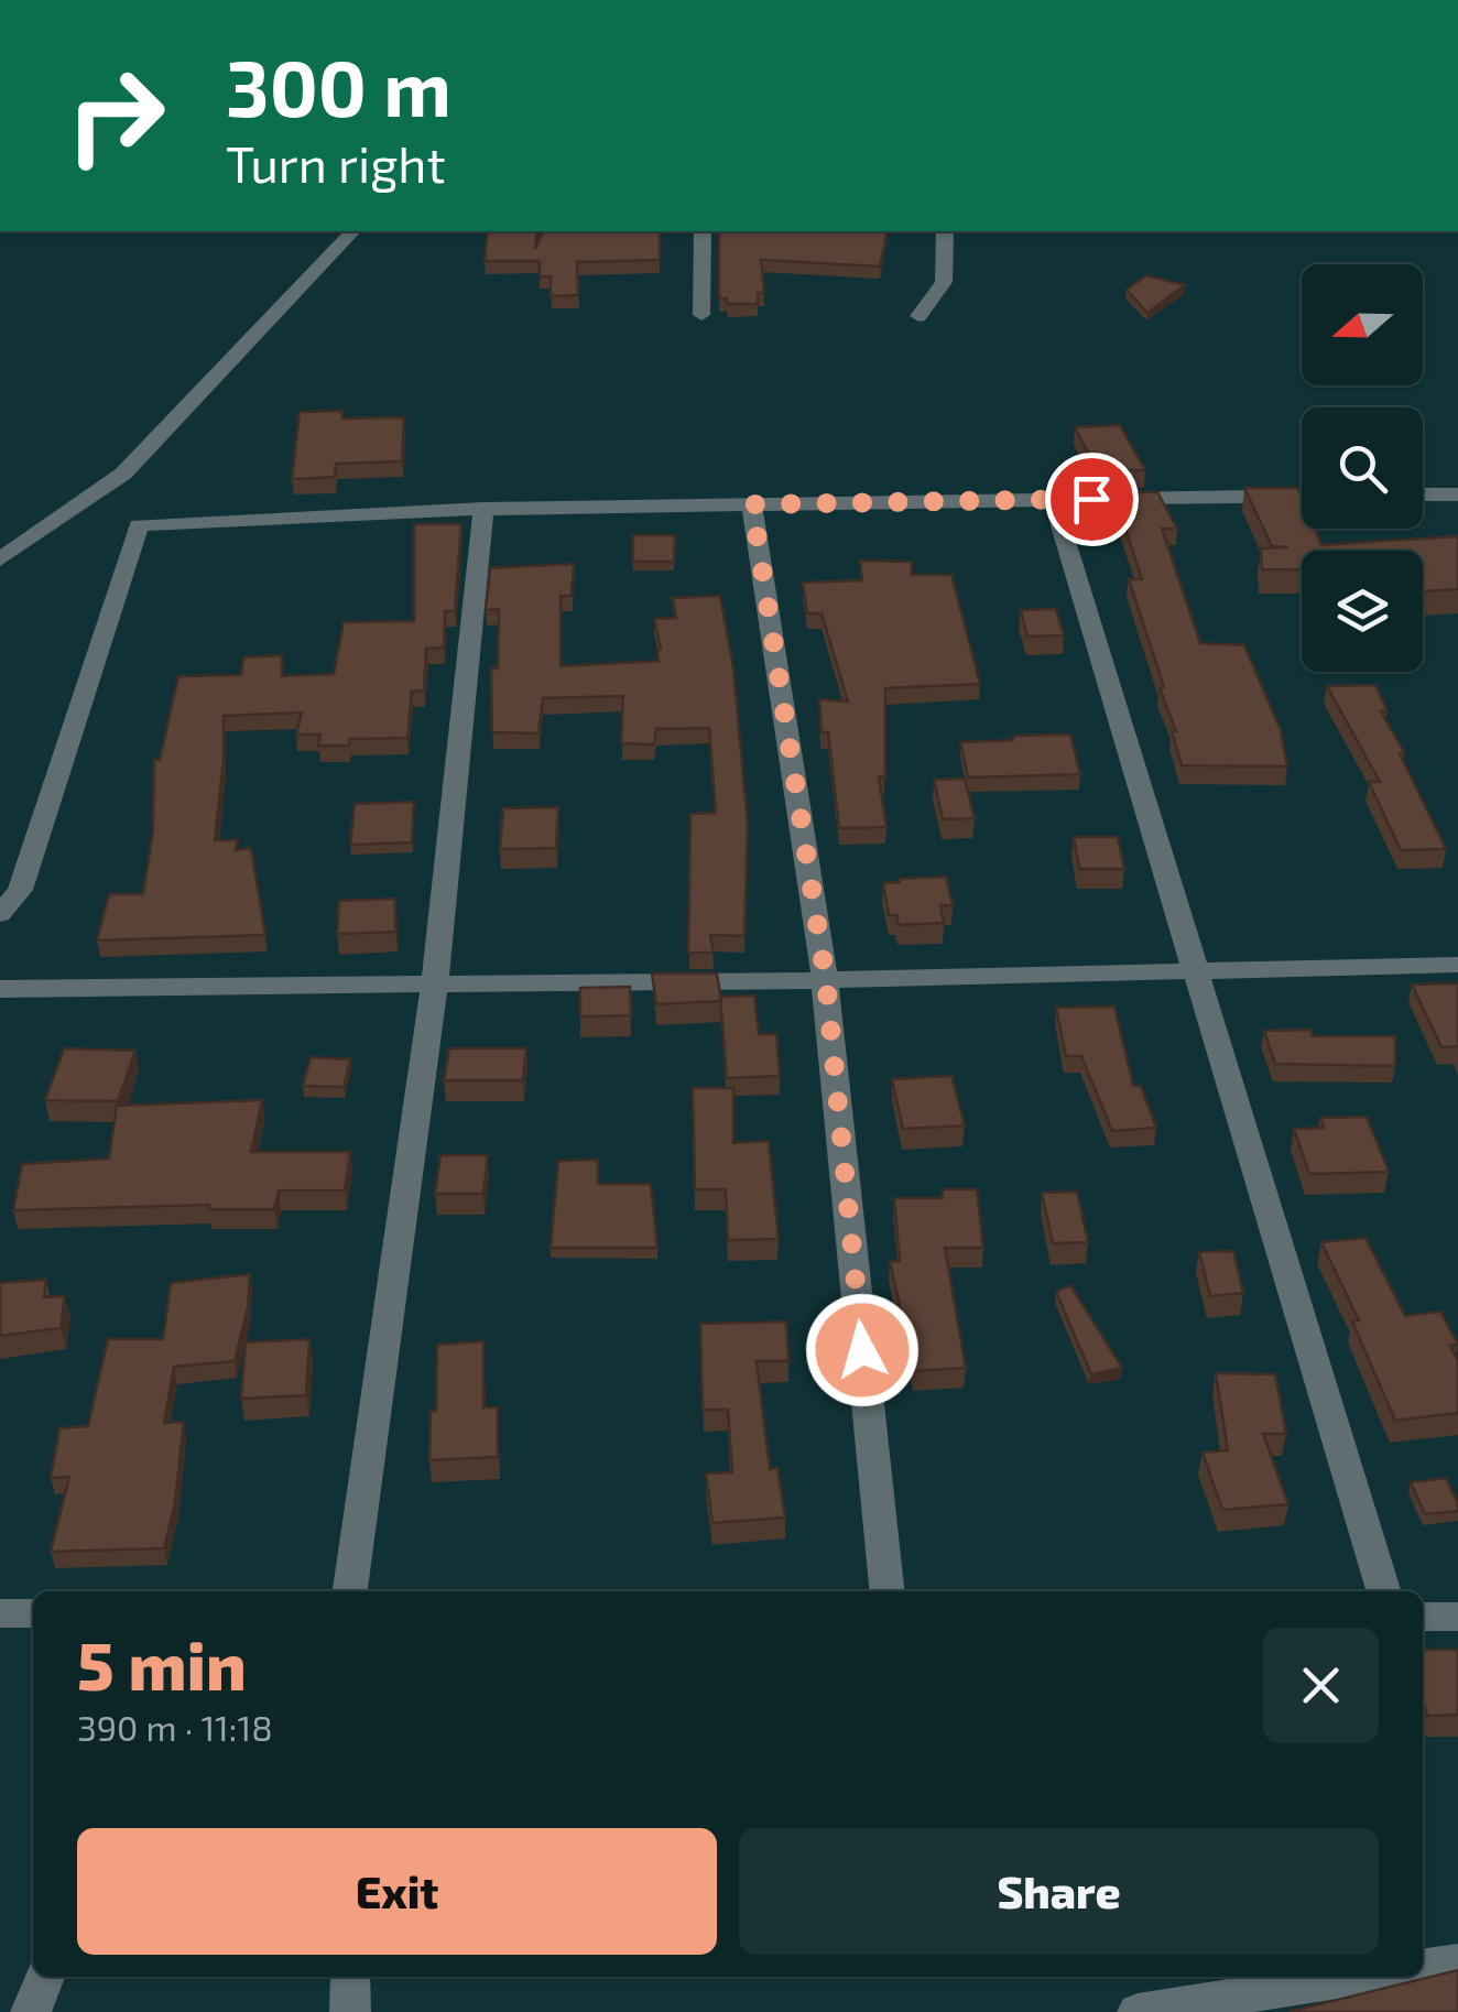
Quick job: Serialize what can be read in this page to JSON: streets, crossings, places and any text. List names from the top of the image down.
{
  "north": "left",
  "page": {
    "turn": ["300 m", "Turn right"],
    "heading": ["5 min", "390 m · 11:18"],
    "buttons": ["Exit", "Share"]
  }
}
